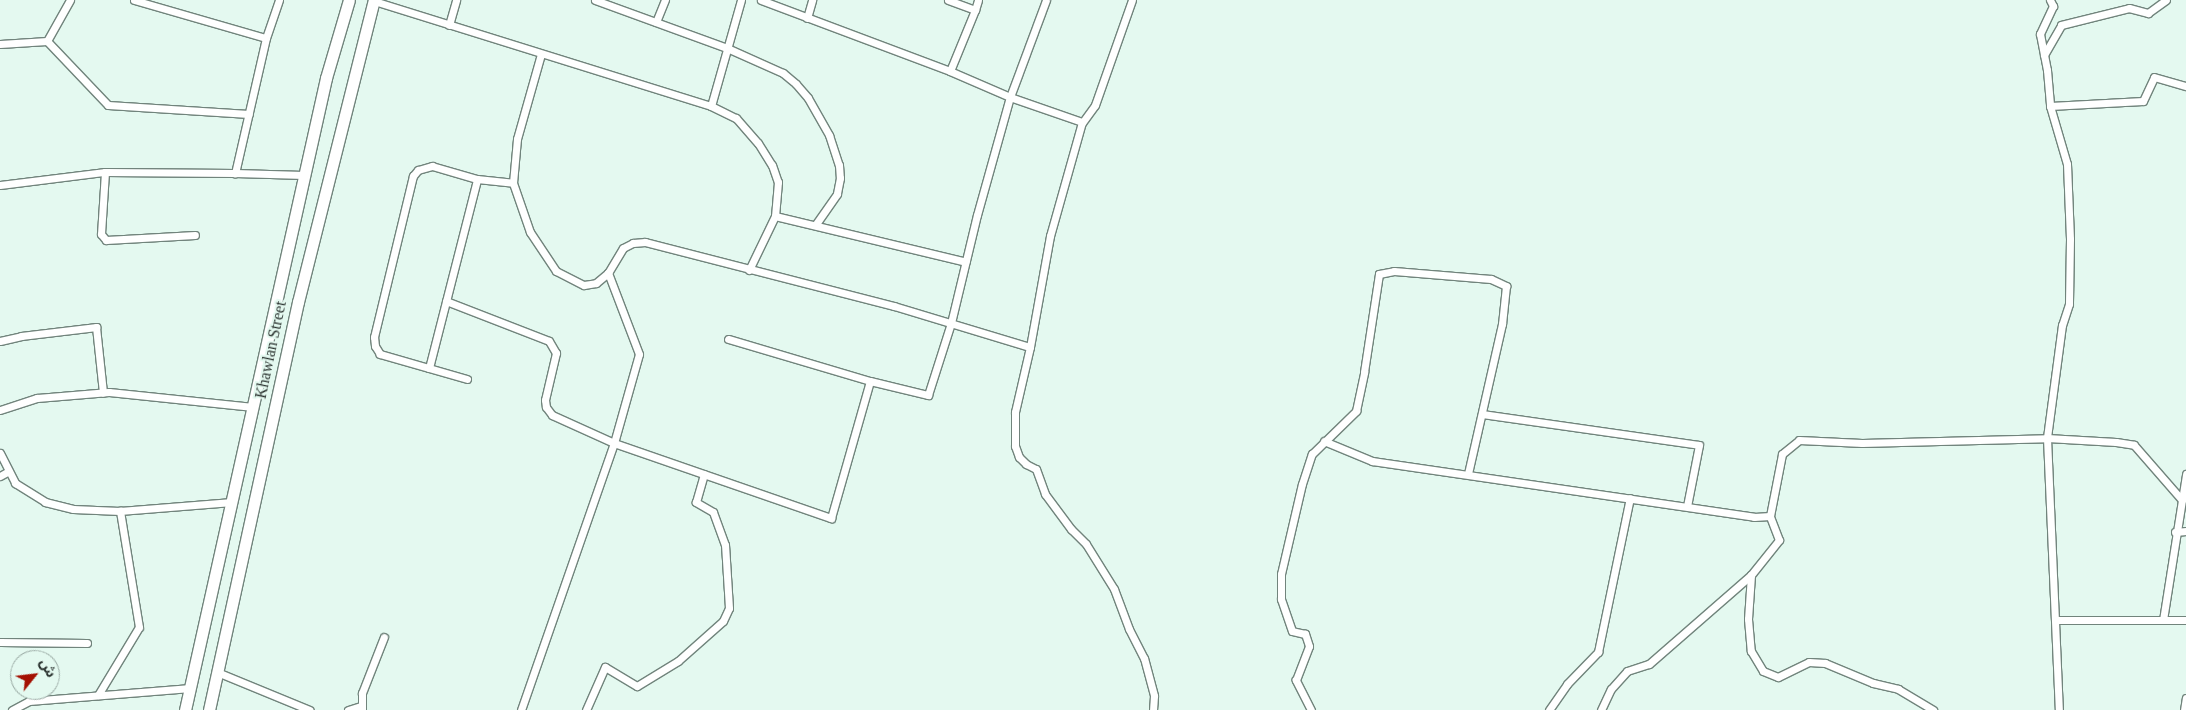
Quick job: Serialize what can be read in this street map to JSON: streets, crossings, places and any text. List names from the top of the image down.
{
  "streets": {
    "main road": ["Khawlan Street"]
  },
  "north": "top right"
}
